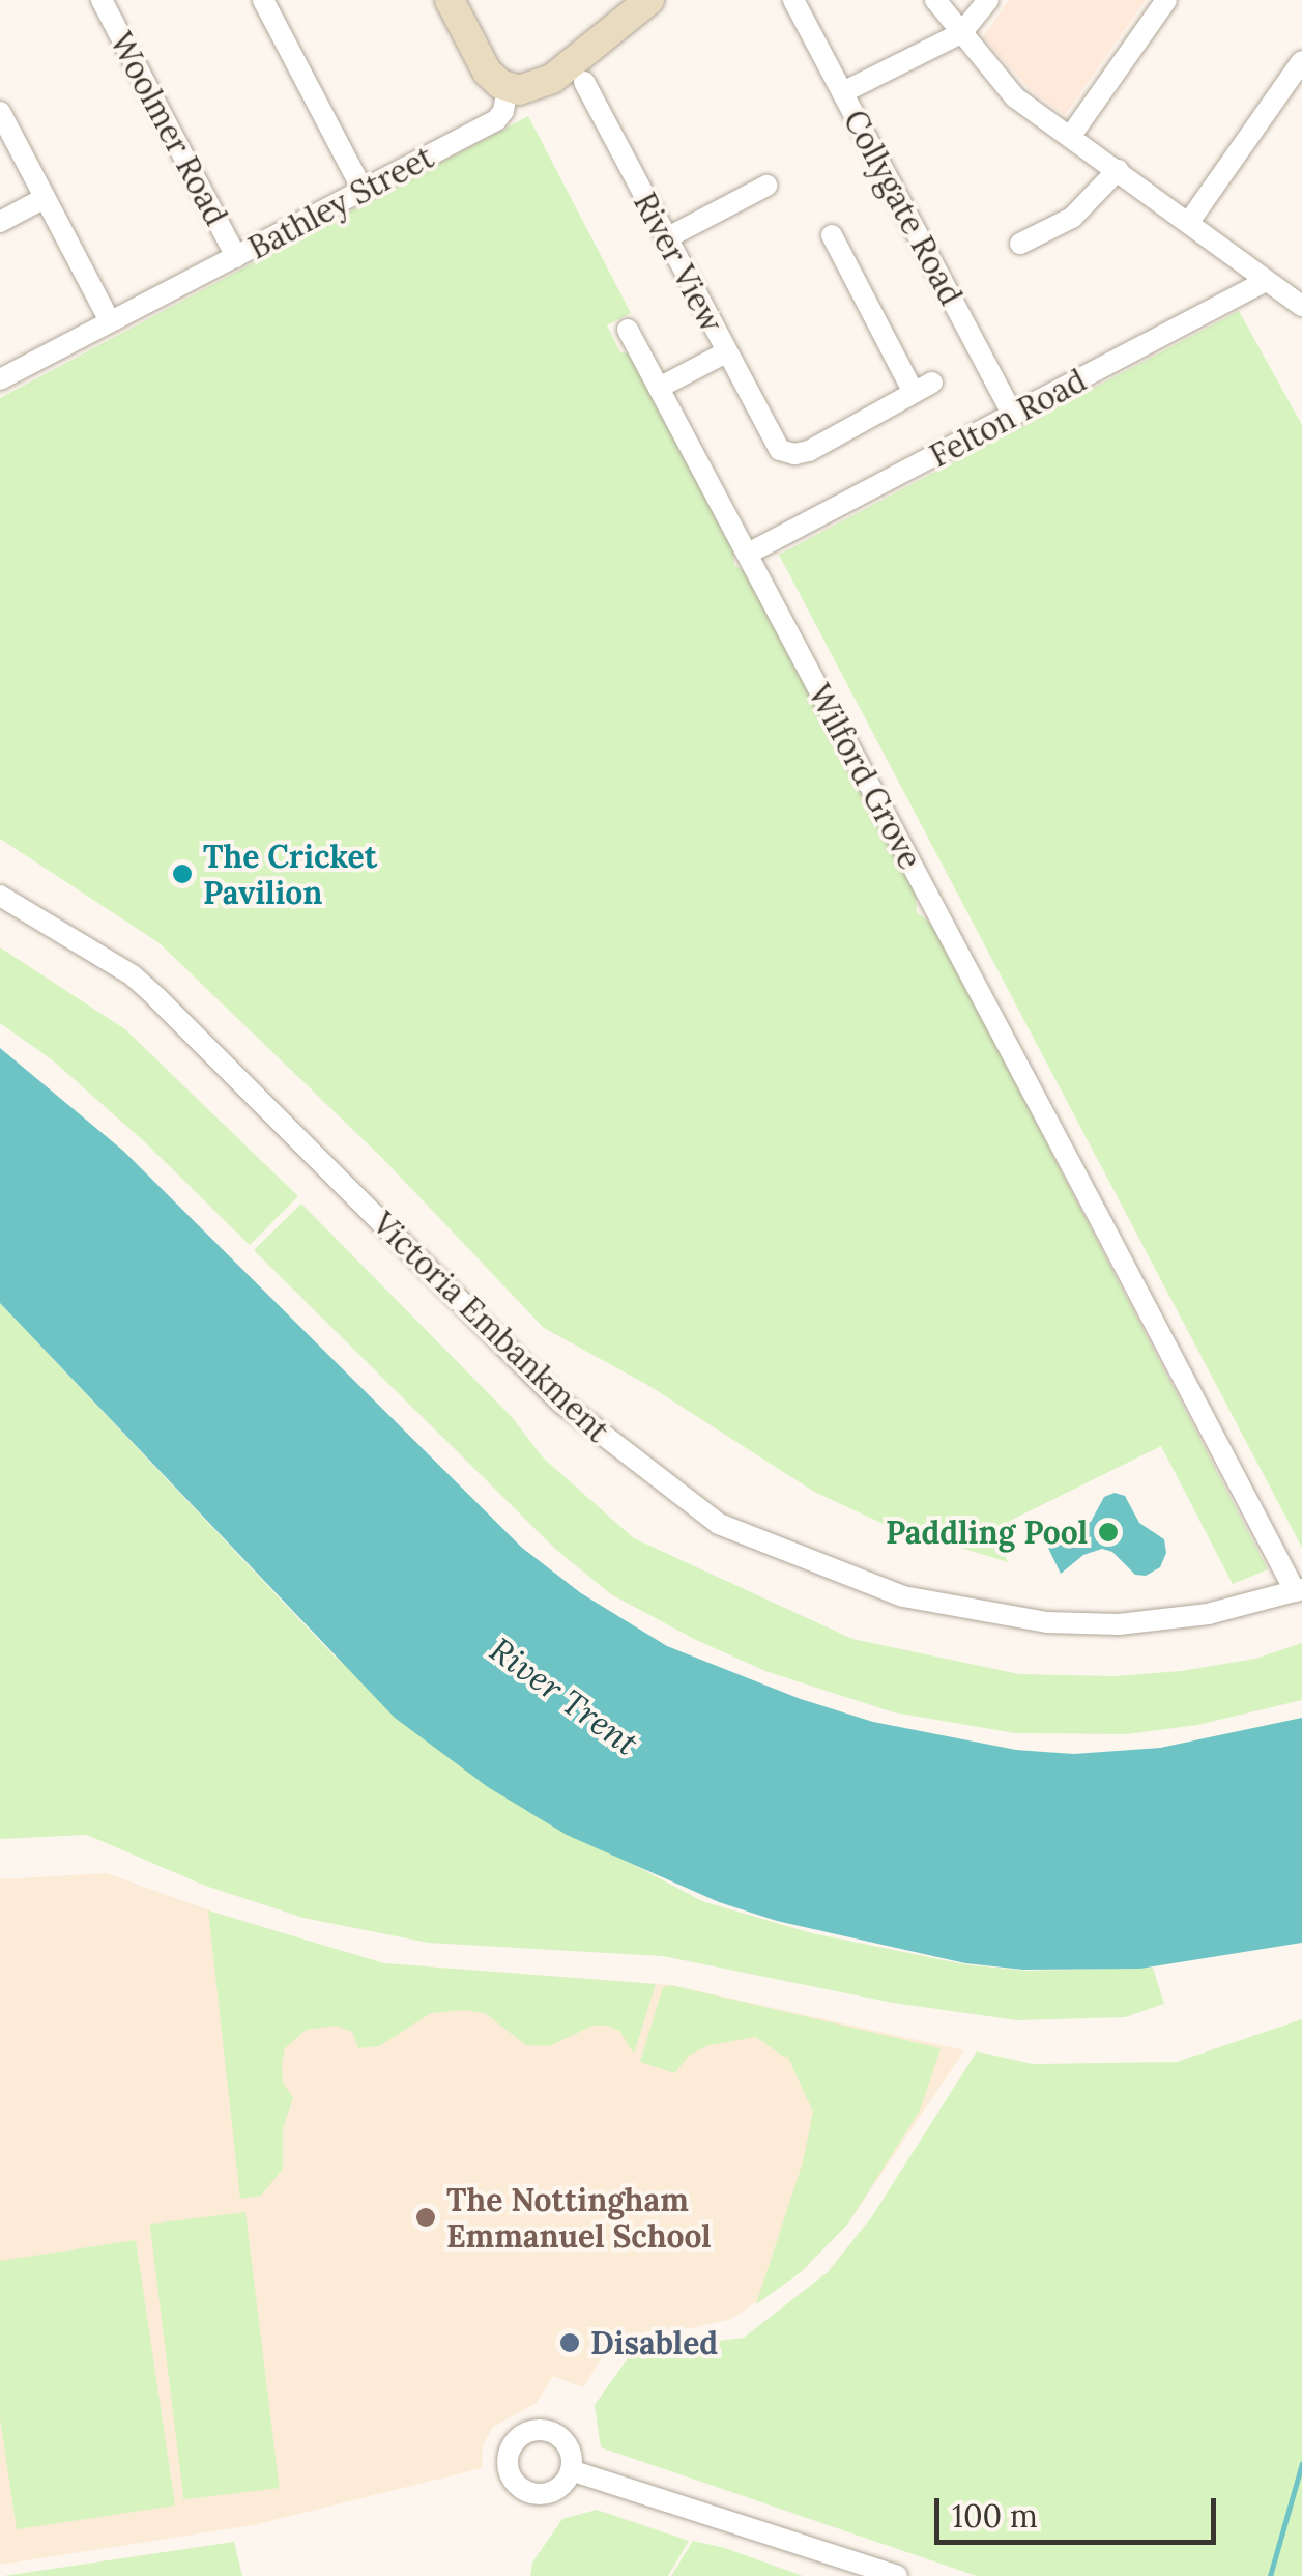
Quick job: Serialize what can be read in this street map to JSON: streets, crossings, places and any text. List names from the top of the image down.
{
  "streets": {
    "street": [
      "Woolmer Road",
      "Bathley Street",
      "Collygate Road",
      "River View",
      "Felton Road",
      "Wilford Grove",
      "Victoria Embankment"
    ]
  },
  "crossings": [
    ["Woolmer Road", "Bathley Street"],
    ["Collygate Road", "Felton Road"],
    ["River View", "Wilford Grove"],
    ["Felton Road", "Wilford Grove"],
    ["Wilford Grove", "Victoria Embankment"]
  ],
  "water": ["River Trent"],
  "places": [
    "The Cricket Pavilion",
    "Paddling Pool",
    "The Nottingham Emmanuel School",
    "Disabled"
  ],
  "scale_bar": "100 m"
}
